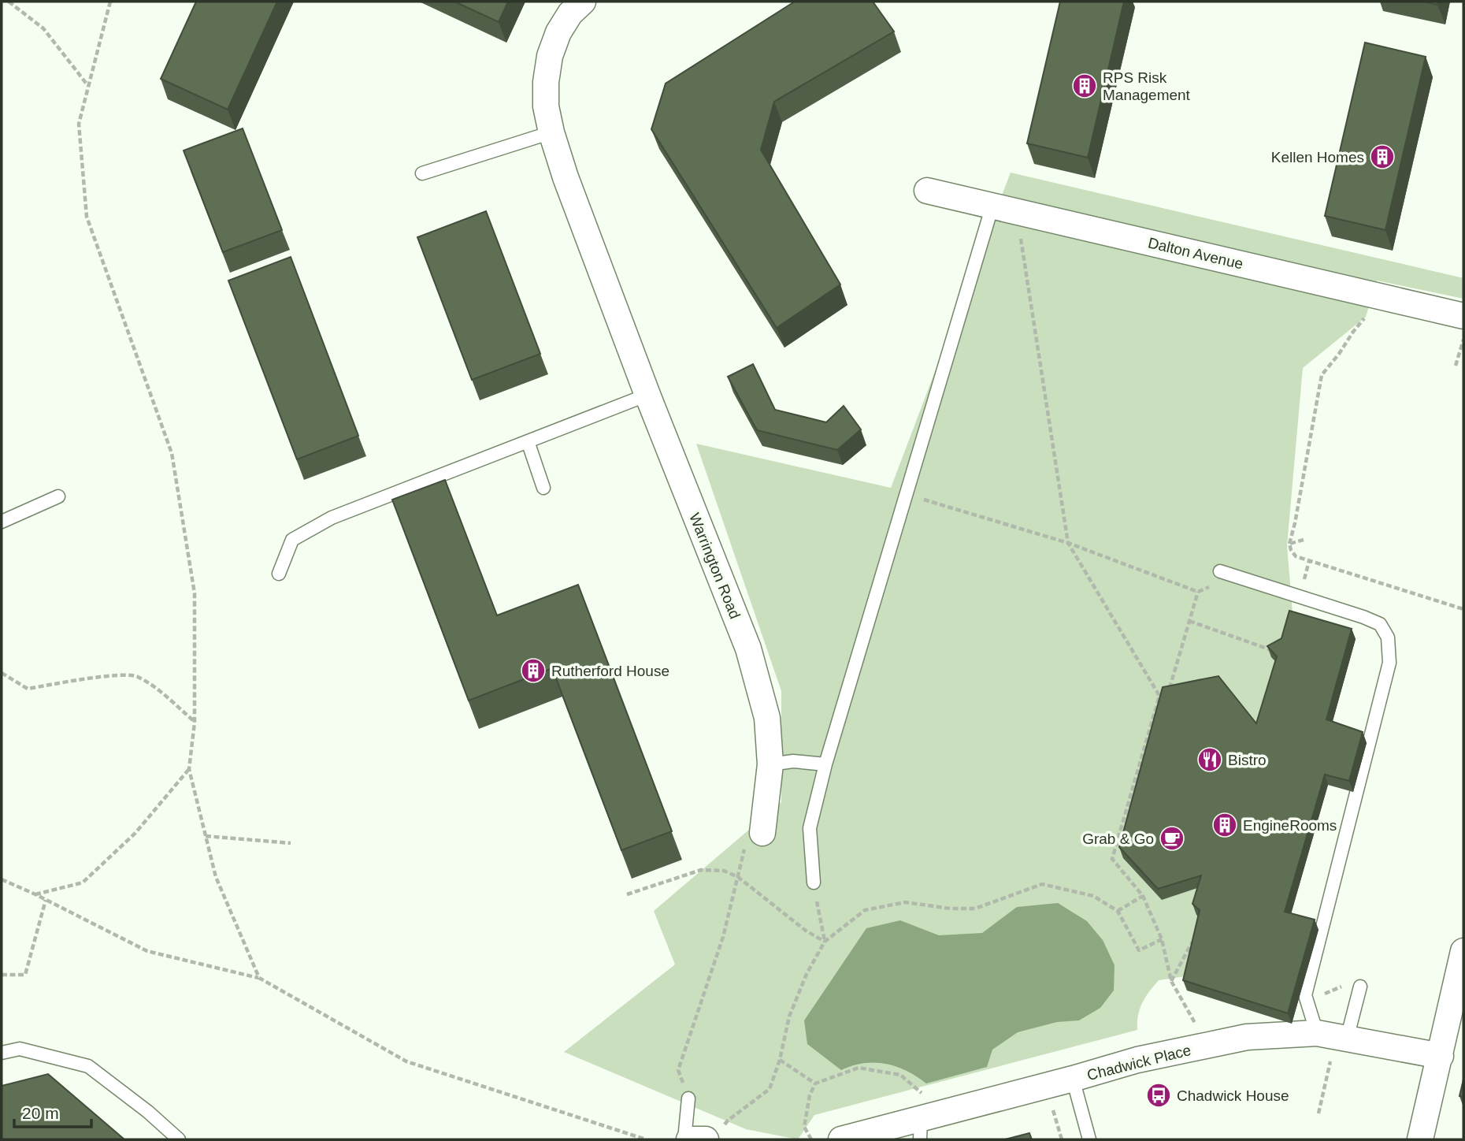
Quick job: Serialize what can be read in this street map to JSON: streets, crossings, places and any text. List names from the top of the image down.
{
  "streets": {
    "street": ["Dalton Avenue", "Warrington Road", "Chadwick Place"]
  },
  "places": {
    "building": [
      "RPS Risk Management",
      "Kellen Homes",
      "Rutherford House",
      "EngineRooms"
    ],
    "restaurant": ["Bistro"],
    "cafe": ["Grab & Go"],
    "bus stop": ["Chadwick House"]
  },
  "scale_bar": "20 m"
}
